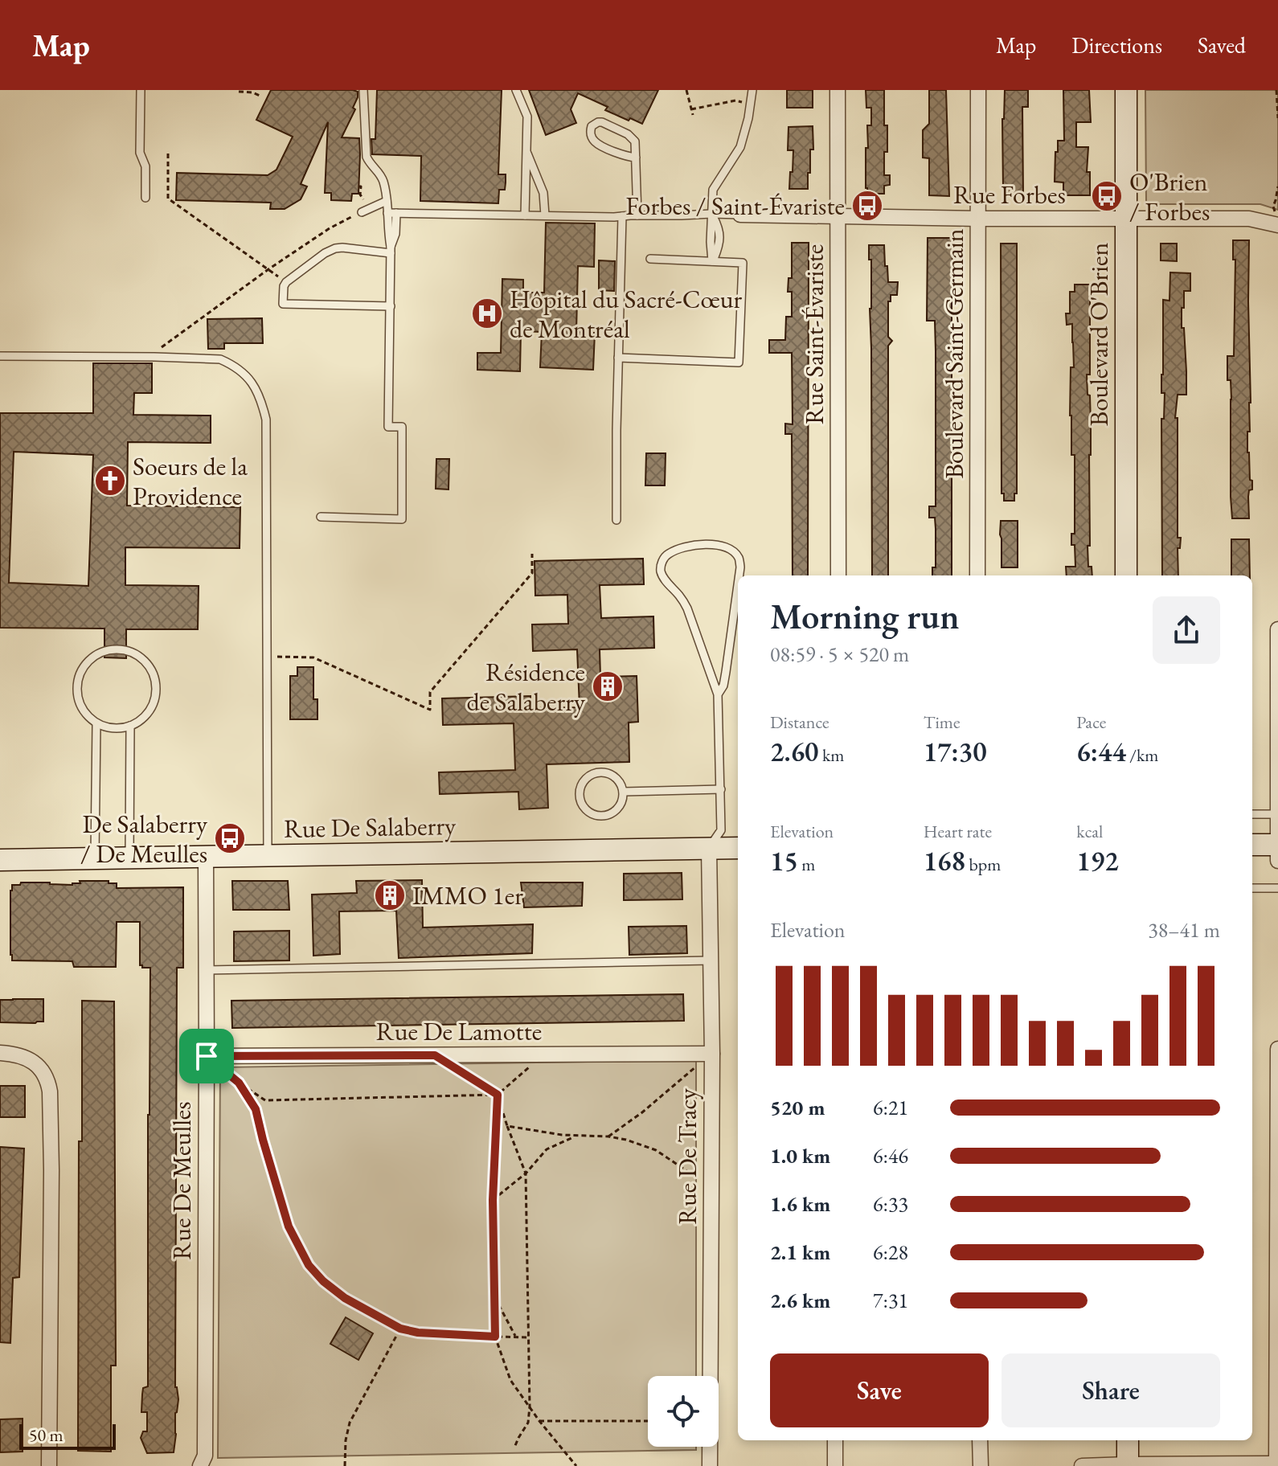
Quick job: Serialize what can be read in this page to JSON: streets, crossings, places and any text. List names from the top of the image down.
{
  "streets": {
    "main road": ["Boulevard O'Brien", "Rue De Salaberry"],
    "street": [
      "Rue Forbes",
      "Rue Saint-Évariste",
      "Boulevard Saint-Germain",
      "Rue De Lamotte",
      "Rue De Tracy",
      "Rue De Meulles"
    ]
  },
  "crossings": [
    ["Rue Forbes", "Rue Saint-Évariste"],
    ["Rue Forbes", "Boulevard O'Brien"],
    ["Rue Forbes", "Boulevard Saint-Germain"],
    ["Rue De Salaberry", "Rue De Tracy"],
    ["Rue De Salaberry", "Rue De Meulles"],
    ["Rue De Lamotte", "Rue De Tracy"],
    ["Rue De Lamotte", "Rue De Meulles"]
  ],
  "places": {
    "bus stop": ["O'Brien / Forbes", "Forbes / Saint-Évariste", "De Salaberry / De Meulles"],
    "hospital": ["Hôpital du Sacré-Cœur de Montréal"],
    "church": ["Soeurs de la Providence"],
    "building": ["Résidence de Salaberry", "IMMO 1er"]
  },
  "scale_bar": "50 m",
  "page": {
    "header": "Map",
    "nav": ["Map", "Directions", "Saved"],
    "heading": ["Morning run", "08:59 · 5 × 520 m"],
    "stats": [
      ["Distance", "2.60 km"],
      ["Time", "17:30"],
      ["Pace", "6:44 /km"],
      ["Elevation", "15 m"],
      ["Heart rate", "168 bpm"],
      ["kcal", "192"]
    ],
    "chart": ["Elevation", "38–41 m"],
    "list": [
      {
        "name": "520 m",
        "note": "6:21"
      },
      {
        "name": "1.0 km",
        "note": "6:46"
      },
      {
        "name": "1.6 km",
        "note": "6:33"
      },
      {
        "name": "2.1 km",
        "note": "6:28"
      },
      {
        "name": "2.6 km",
        "note": "7:31"
      }
    ],
    "buttons": ["Save", "Share"],
    "scale": "50 m"
  }
}
